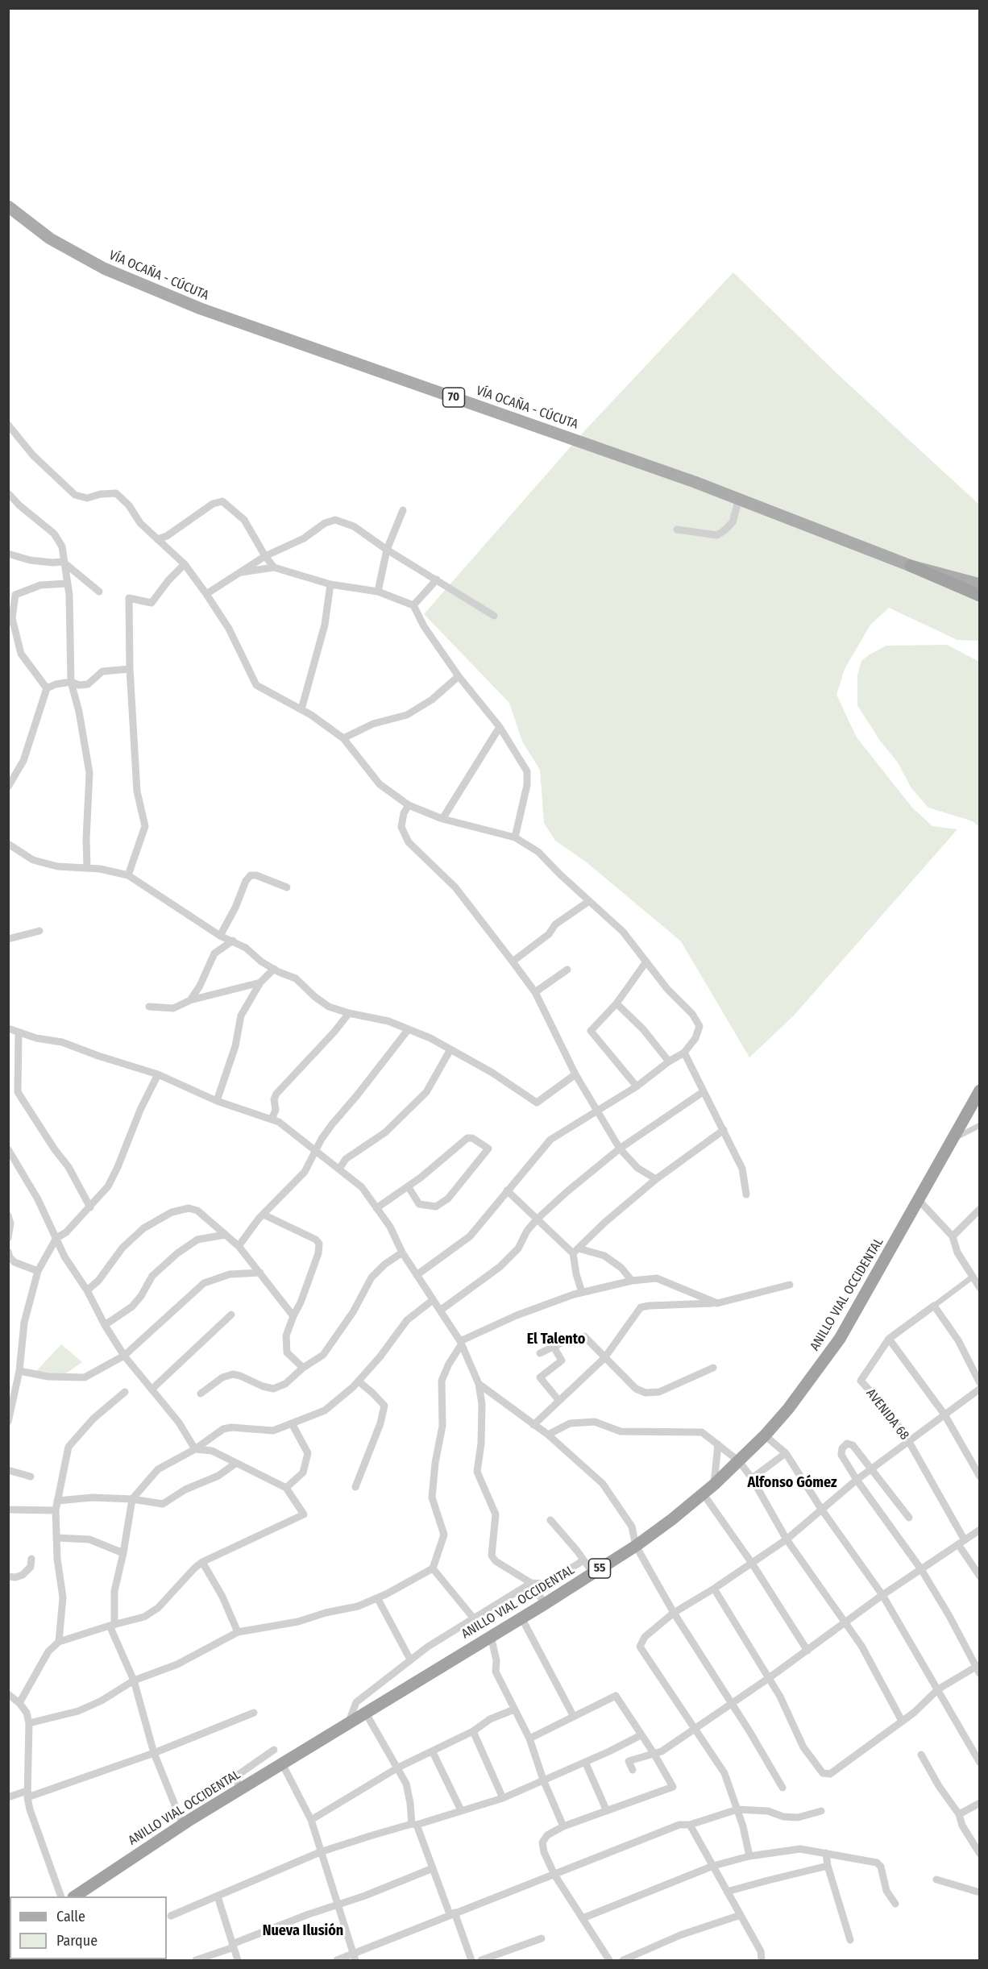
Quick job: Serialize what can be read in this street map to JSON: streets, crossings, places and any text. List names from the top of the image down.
{
  "streets": {
    "highway": ["ANILLO VIAL OCCIDENTAL", "55"],
    "main road": ["VÍA OCAÑA - CÚCUTA", "70"],
    "street": ["AVENIDA 68"]
  },
  "crossings": [
    ["VÍA OCAÑA - CÚCUTA", "70"]
  ],
  "districts": ["El Talento", "Alfonso Gómez", "Nueva Ilusión"],
  "legend": ["Calle", "Parque"]
}
